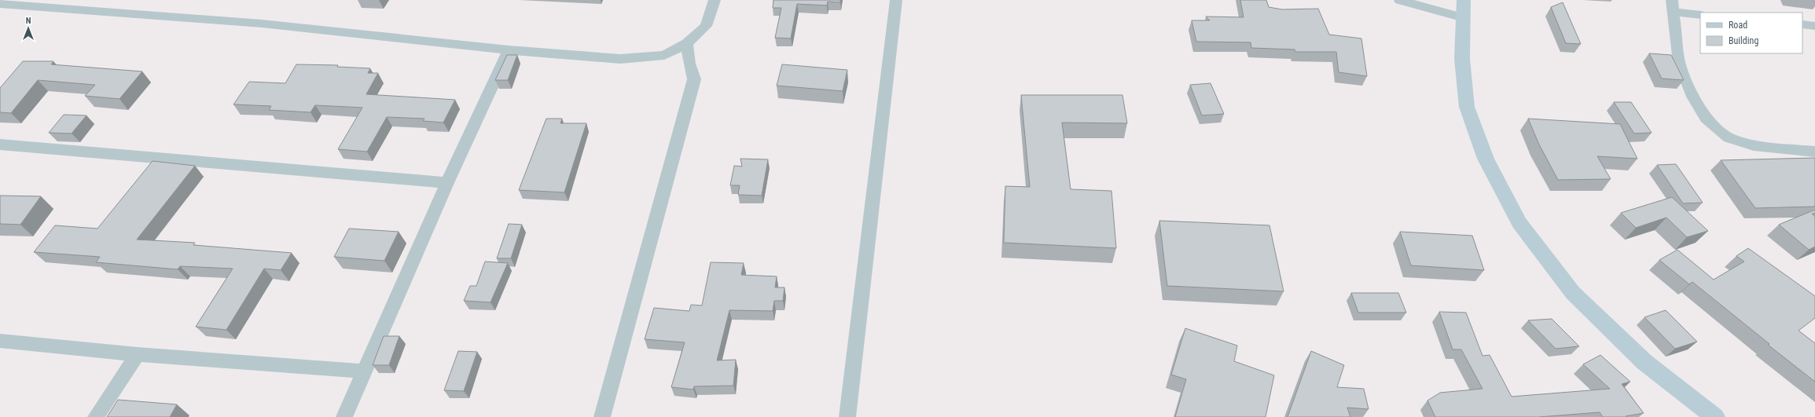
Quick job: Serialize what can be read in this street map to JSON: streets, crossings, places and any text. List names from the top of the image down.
{
  "legend": ["Road", "Building"],
  "north": "top"
}
